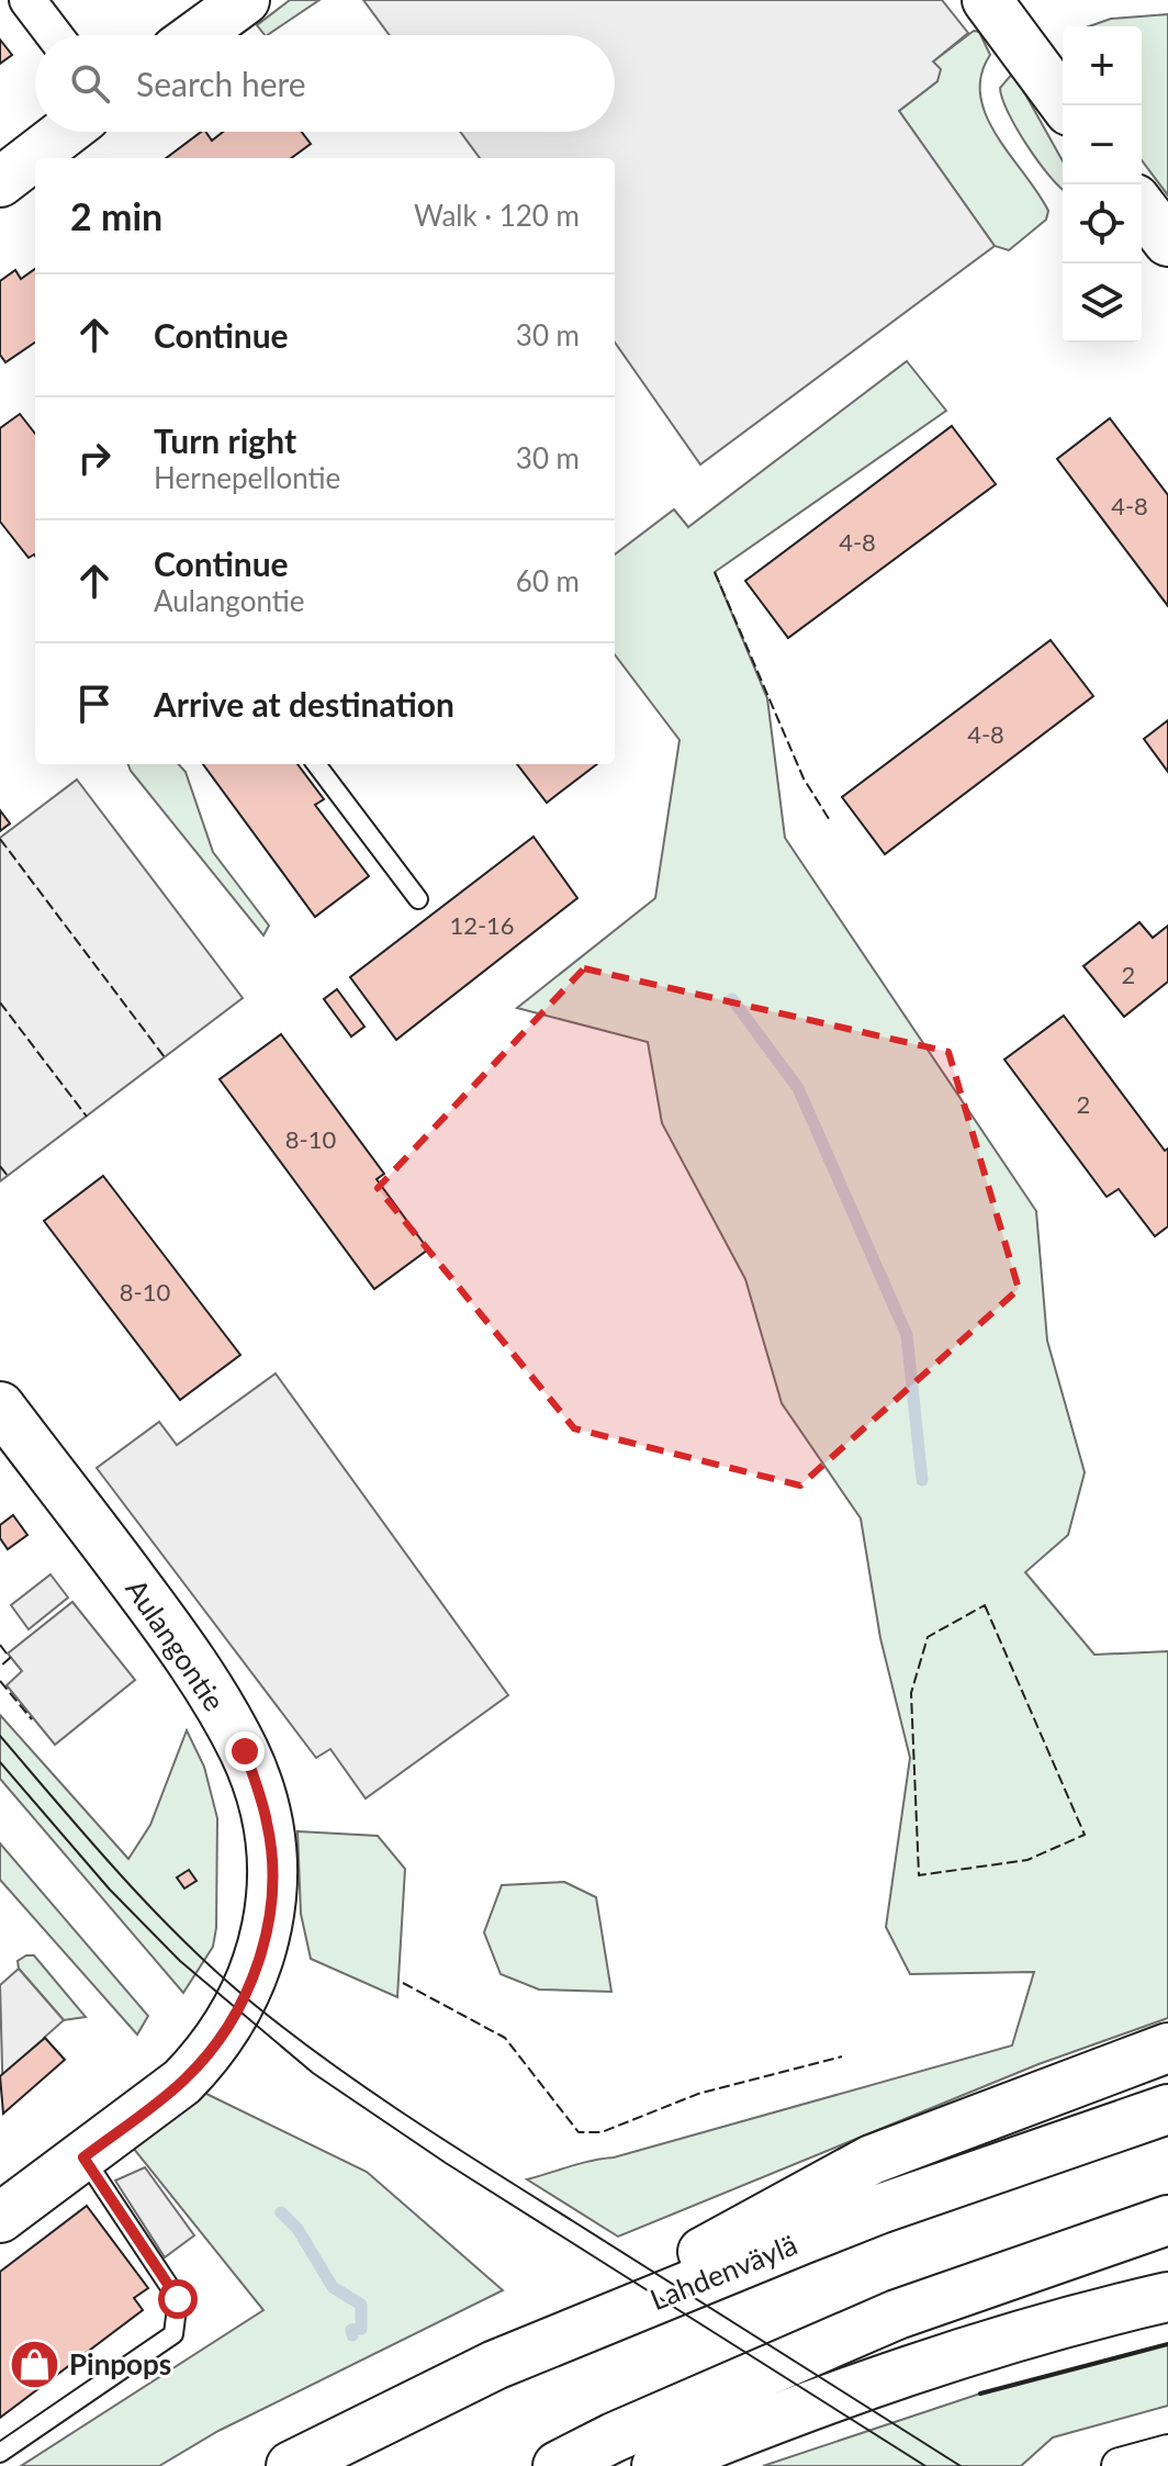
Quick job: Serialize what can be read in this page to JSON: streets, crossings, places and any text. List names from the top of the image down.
{
  "streets": {
    "main road": ["Aulangontie", "Lahdenväylä"]
  },
  "places": {
    "shop": ["Pinpops"]
  },
  "house_numbers": [
    "4-8",
    "4-8",
    "4-8",
    "12-16",
    "2",
    "2",
    "8-10",
    "8-10"
  ],
  "page": {
    "map_buttons": ["+", "−"],
    "search": "Search here",
    "heading": ["2 min", "Walk · 120 m"],
    "list": [
      ["Continue", "30 m"],
      ["Turn right", "Hernepellontie", "30 m"],
      ["Continue", "Aulangontie", "60 m"],
      "Arrive at destination"
    ]
  }
}
